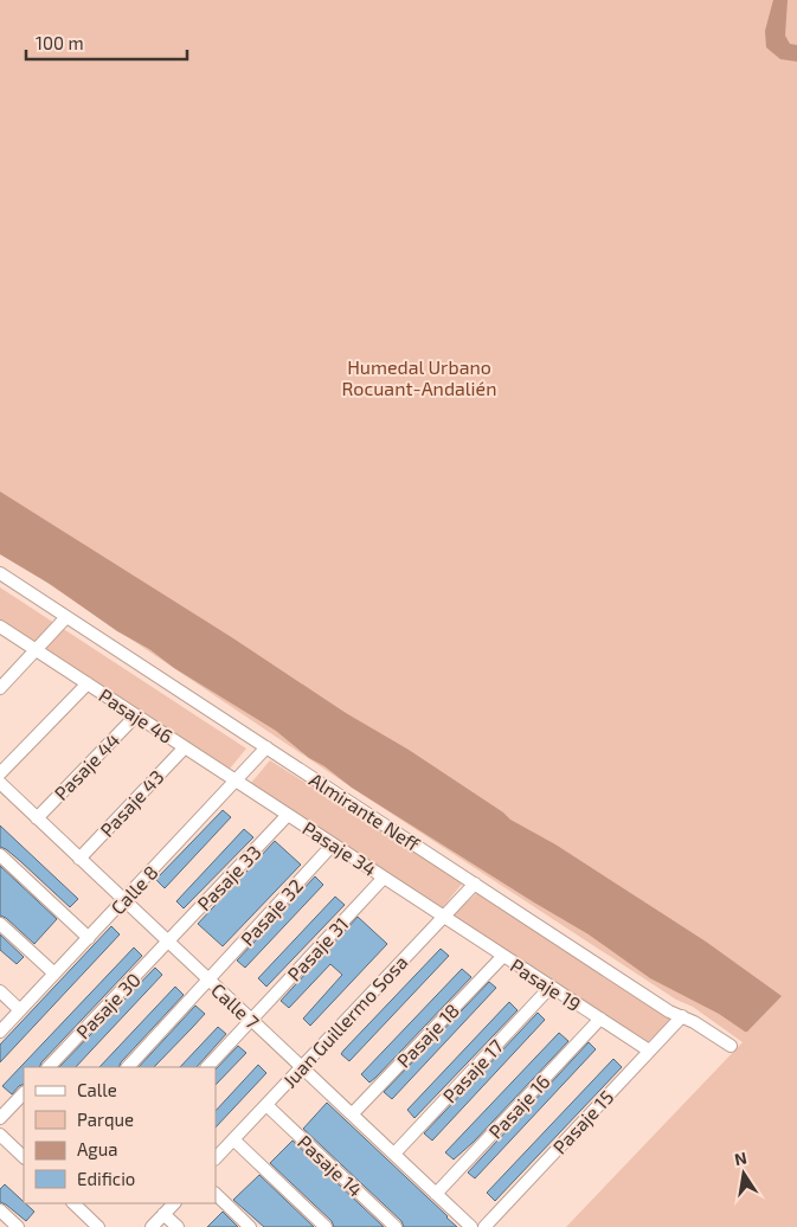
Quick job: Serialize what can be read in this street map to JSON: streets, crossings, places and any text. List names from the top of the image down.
{
  "streets": {
    "street": [
      "Pasaje 46",
      "Pasaje 44",
      "Pasaje 43",
      "Almirante Neff",
      "Pasaje 34",
      "Pasaje 33",
      "Calle 8",
      "Pasaje 32",
      "Pasaje 31",
      "Pasaje 19",
      "Pasaje 30",
      "Calle 7",
      "Juan Guillermo Sosa",
      "Pasaje 18",
      "Pasaje 17",
      "Pasaje 16",
      "Pasaje 15",
      "Pasaje 14"
    ]
  },
  "crossings": [
    ["Pasaje 46", "Pasaje 44"],
    ["Pasaje 46", "Pasaje 43"],
    ["Pasaje 46", "Pasaje 34"],
    ["Pasaje 46", "Calle 8"],
    ["Pasaje 44", "Calle 7"],
    ["Pasaje 43", "Calle 7"],
    ["Almirante Neff", "Calle 8"],
    ["Almirante Neff", "Juan Guillermo Sosa"],
    ["Almirante Neff", "Pasaje 15"],
    ["Pasaje 34", "Pasaje 33"],
    ["Pasaje 34", "Calle 8"],
    ["Pasaje 34", "Pasaje 32"],
    ["Pasaje 34", "Pasaje 31"],
    ["Pasaje 34", "Pasaje 19"],
    ["Pasaje 34", "Juan Guillermo Sosa"],
    ["Pasaje 33", "Pasaje 30"],
    ["Pasaje 33", "Calle 7"],
    ["Calle 8", "Calle 7"],
    ["Pasaje 32", "Calle 7"],
    ["Pasaje 31", "Calle 7"],
    ["Pasaje 19", "Juan Guillermo Sosa"],
    ["Pasaje 19", "Pasaje 18"],
    ["Pasaje 19", "Pasaje 17"],
    ["Pasaje 19", "Pasaje 16"],
    ["Pasaje 19", "Pasaje 15"],
    ["Pasaje 30", "Calle 7"],
    ["Calle 7", "Juan Guillermo Sosa"],
    ["Calle 7", "Pasaje 18"],
    ["Calle 7", "Pasaje 17"],
    ["Calle 7", "Pasaje 16"],
    ["Juan Guillermo Sosa", "Pasaje 14"]
  ],
  "parks": ["Humedal Urbano Rocuant-Andalién"],
  "legend": [
    "Calle",
    "Parque",
    "Agua",
    "Edificio"
  ],
  "scale_bar": "100 m",
  "north": "top"
}
